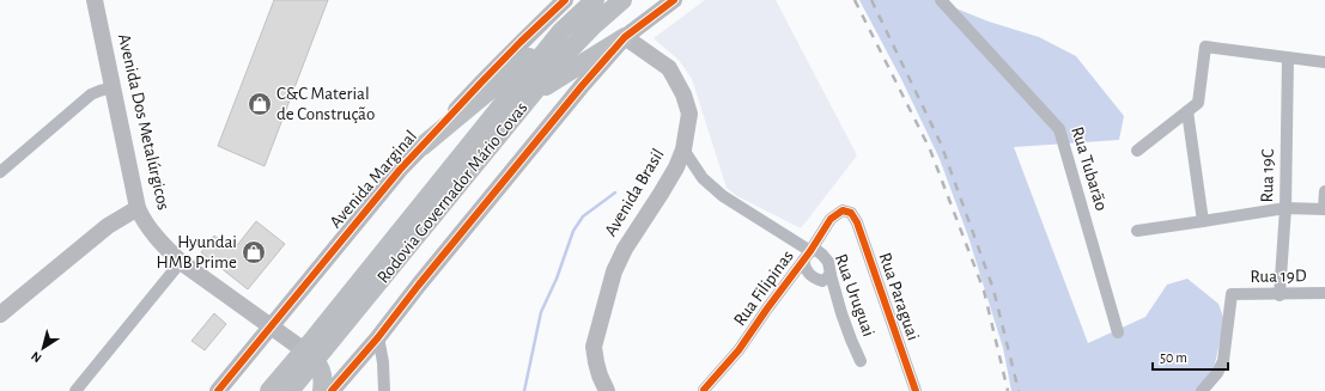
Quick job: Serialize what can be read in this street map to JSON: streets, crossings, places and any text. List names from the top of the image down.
{
  "streets": {
    "main road": ["Rodovia Governador Mário Covas"],
    "street": [
      "Avenida Dos Metalúrgicos",
      "Rua Tubarão",
      "Rua 19C",
      "Avenida Marginal",
      "Avenida Brasil",
      "Rua 19D",
      "Rua Filipinas",
      "Rua Uruguai",
      "Rua Paraguai"
    ]
  },
  "crossings": [
    ["Avenida Dos Metalúrgicos", "Avenida Marginal"],
    ["Avenida Dos Metalúrgicos", "Rodovia Governador Mário Covas"],
    ["Rua 19C", "Rua 19D"],
    ["Rua Filipinas", "Rua Uruguai"],
    ["Rua Filipinas", "Rua Paraguai"]
  ],
  "places": {
    "shop": ["C&C Material de Construção", "Hyundai HMB Prime"]
  },
  "scale_bar": "50 m",
  "north": "bottom left"
}
